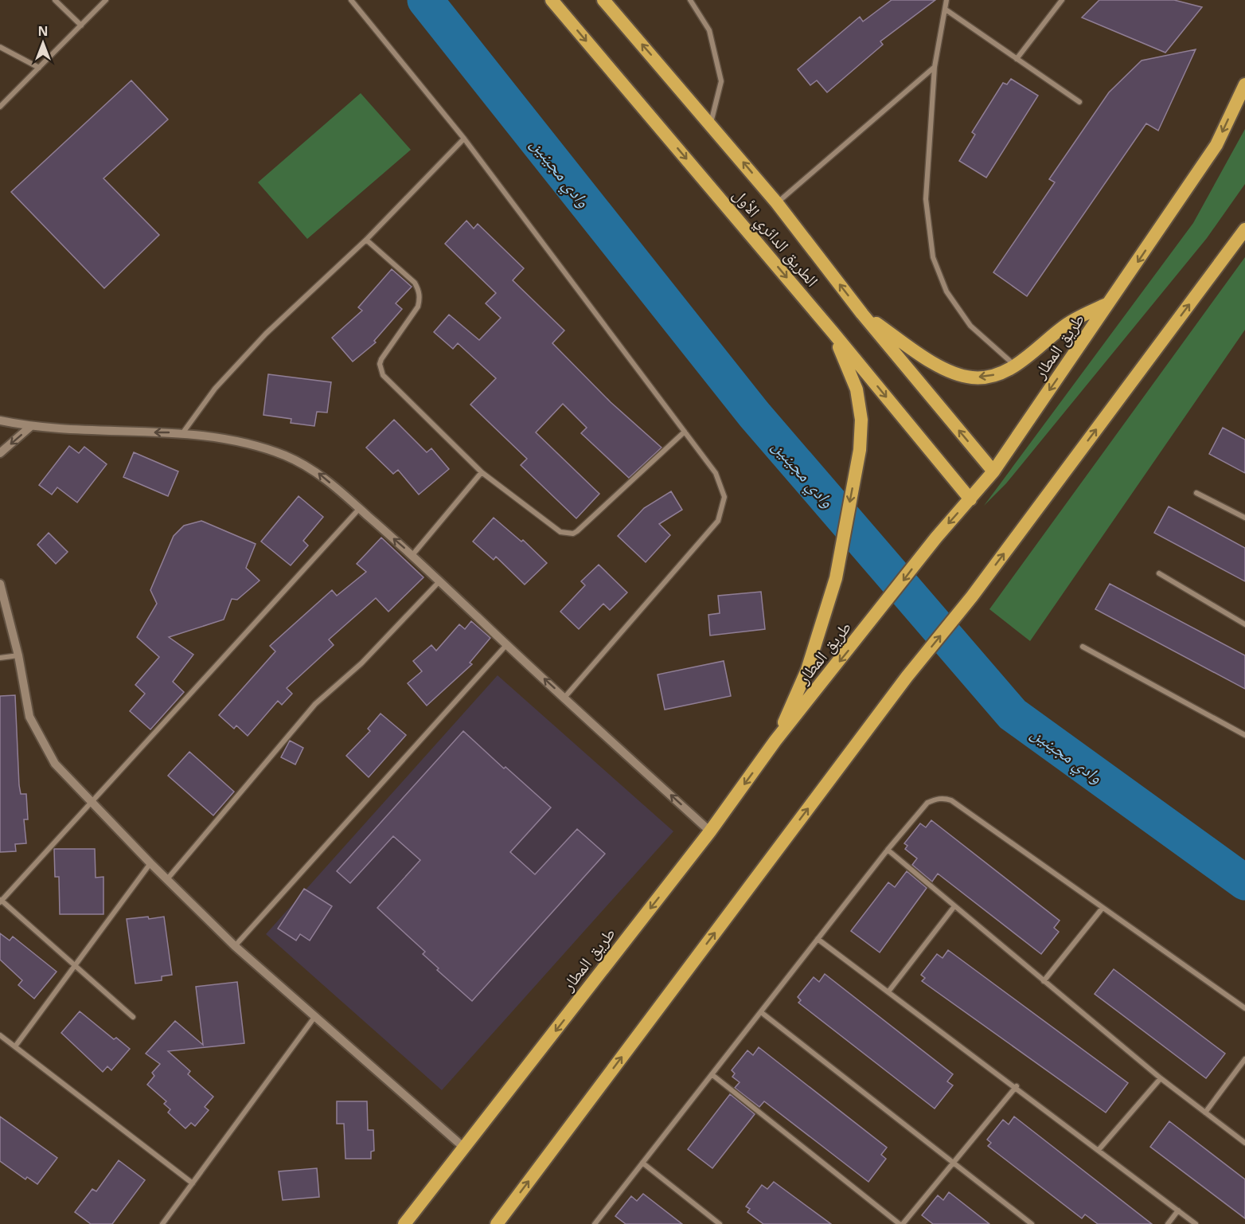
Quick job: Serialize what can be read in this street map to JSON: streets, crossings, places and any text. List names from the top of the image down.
{
  "streets": {
    "highway": ["الطريق الدائري الأول", "طريق المطار"]
  },
  "crossings": [
    ["الطريق الدائري الأول", "طريق المطار"]
  ],
  "water": ["وادي مجينين"],
  "north": "top"
}
